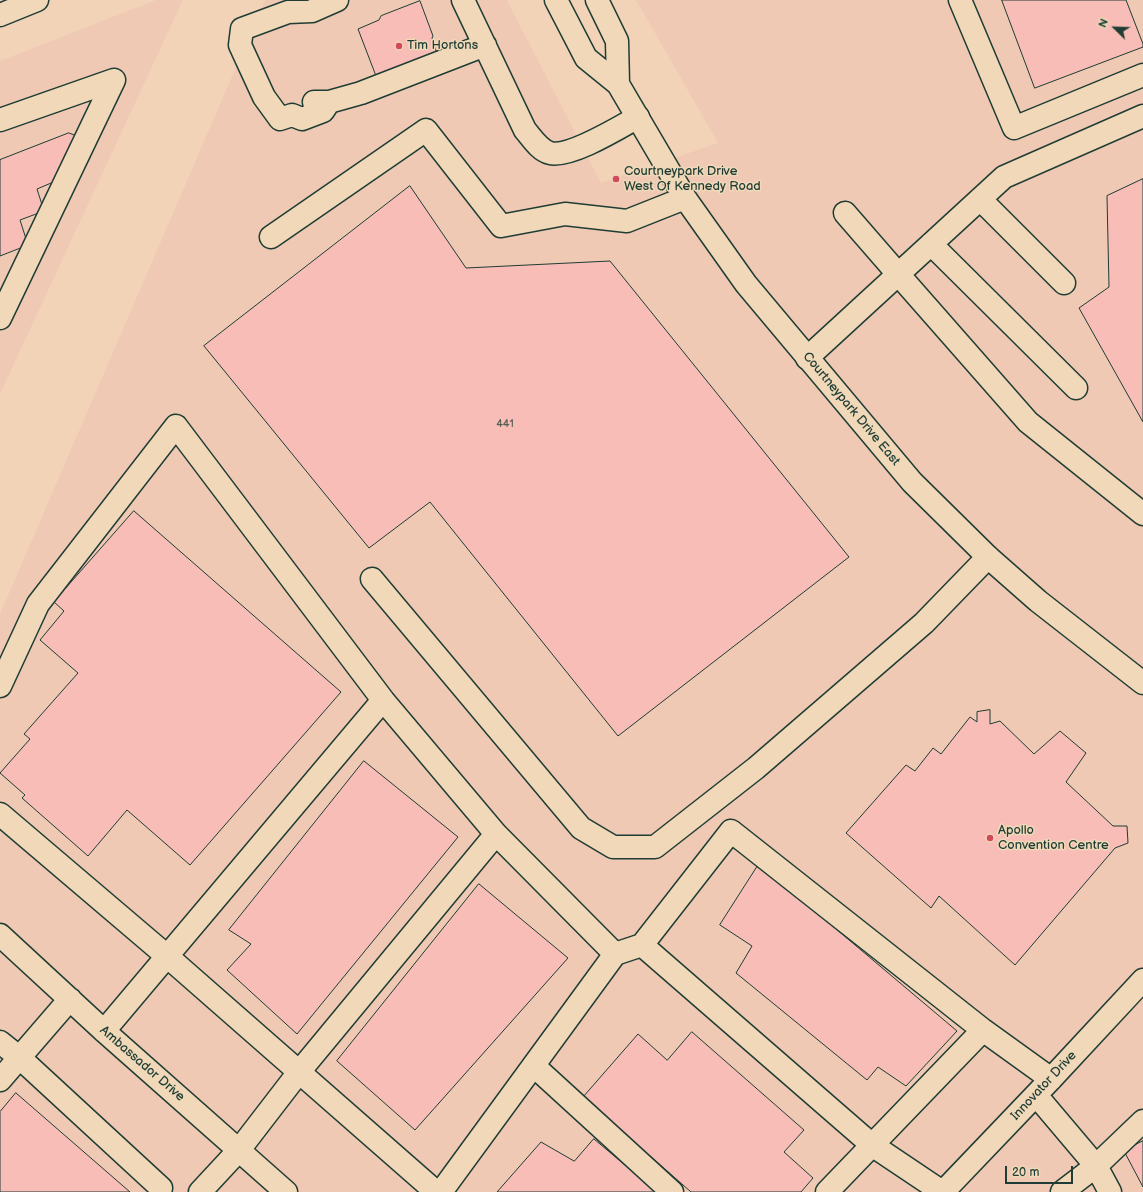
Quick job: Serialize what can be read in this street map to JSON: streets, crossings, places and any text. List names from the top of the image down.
{
  "streets": {
    "main road": ["Courtneypark Drive East", "Ambassador Drive", "Innovator Drive"]
  },
  "places": ["Tim Hortons", "Courtneypark Drive West Of Kennedy Road", "Apollo Convention Centre"],
  "house_numbers": ["441"],
  "scale_bar": "20 m",
  "north": "top left"
}
